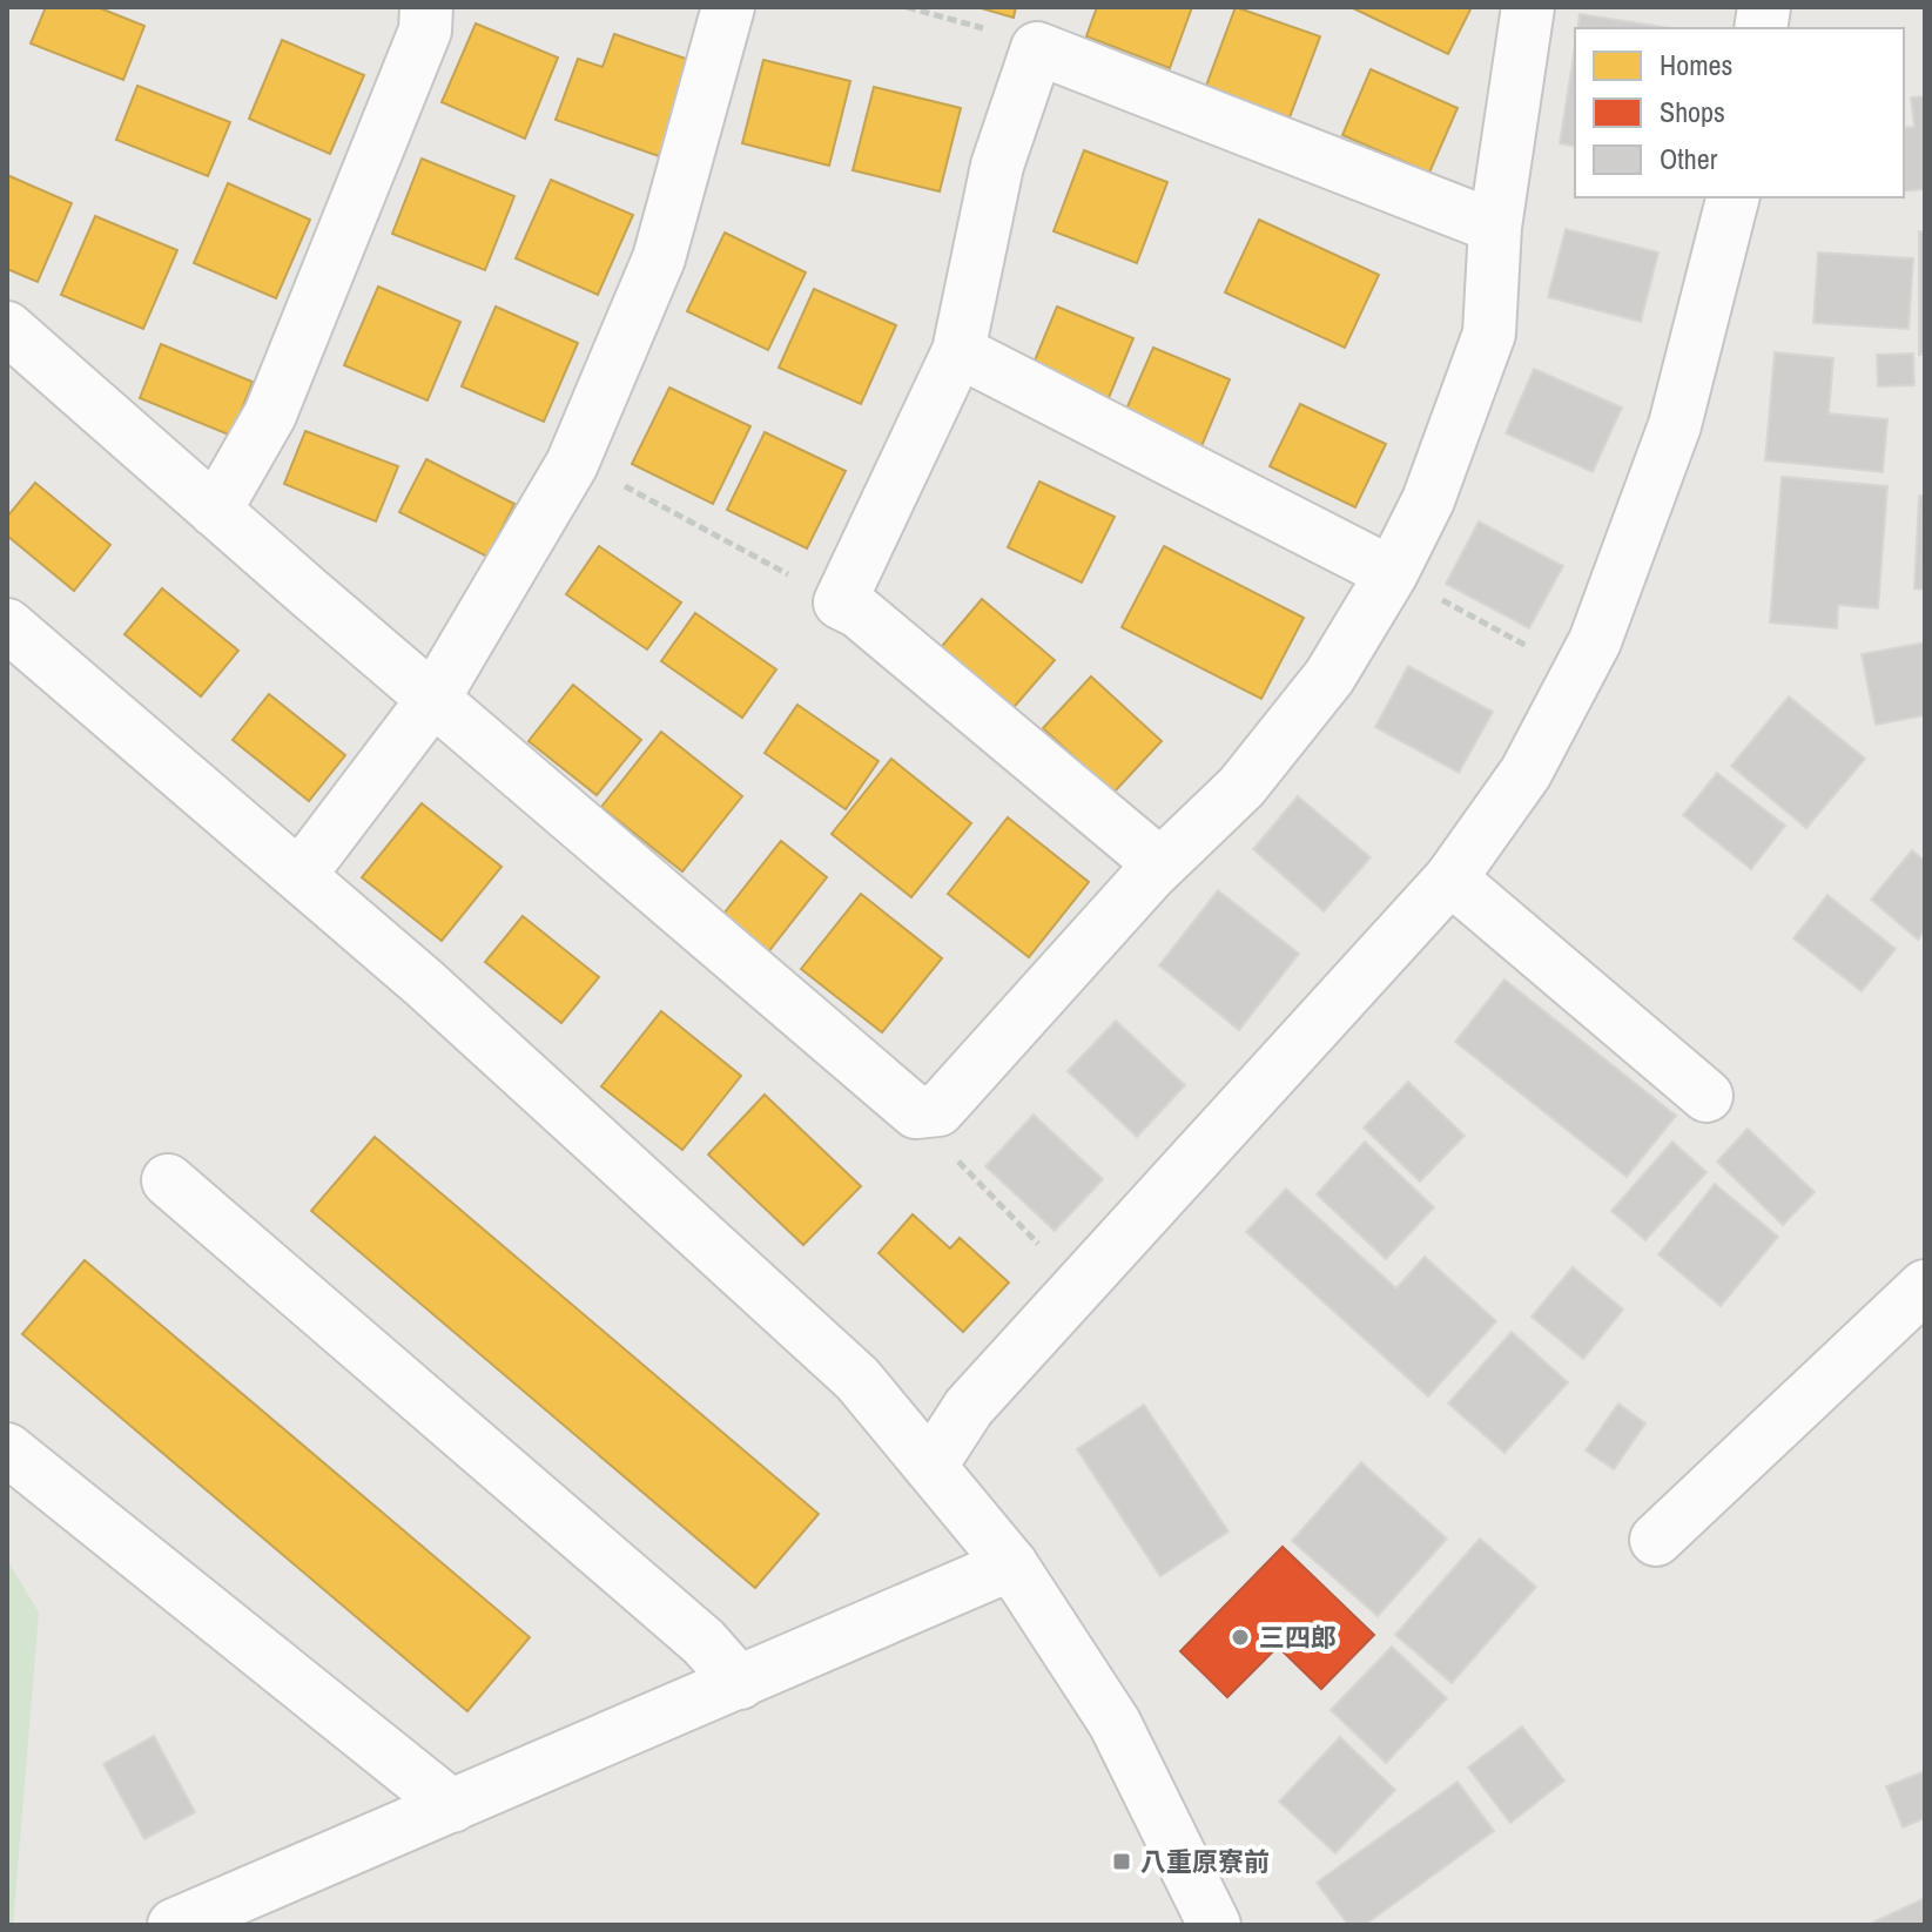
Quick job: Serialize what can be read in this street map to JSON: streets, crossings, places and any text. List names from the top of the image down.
{
  "places": {
    "other": ["三四郎"],
    "transit": ["八重原寮前"]
  },
  "legend": ["Homes", "Shops", "Other"]
}
